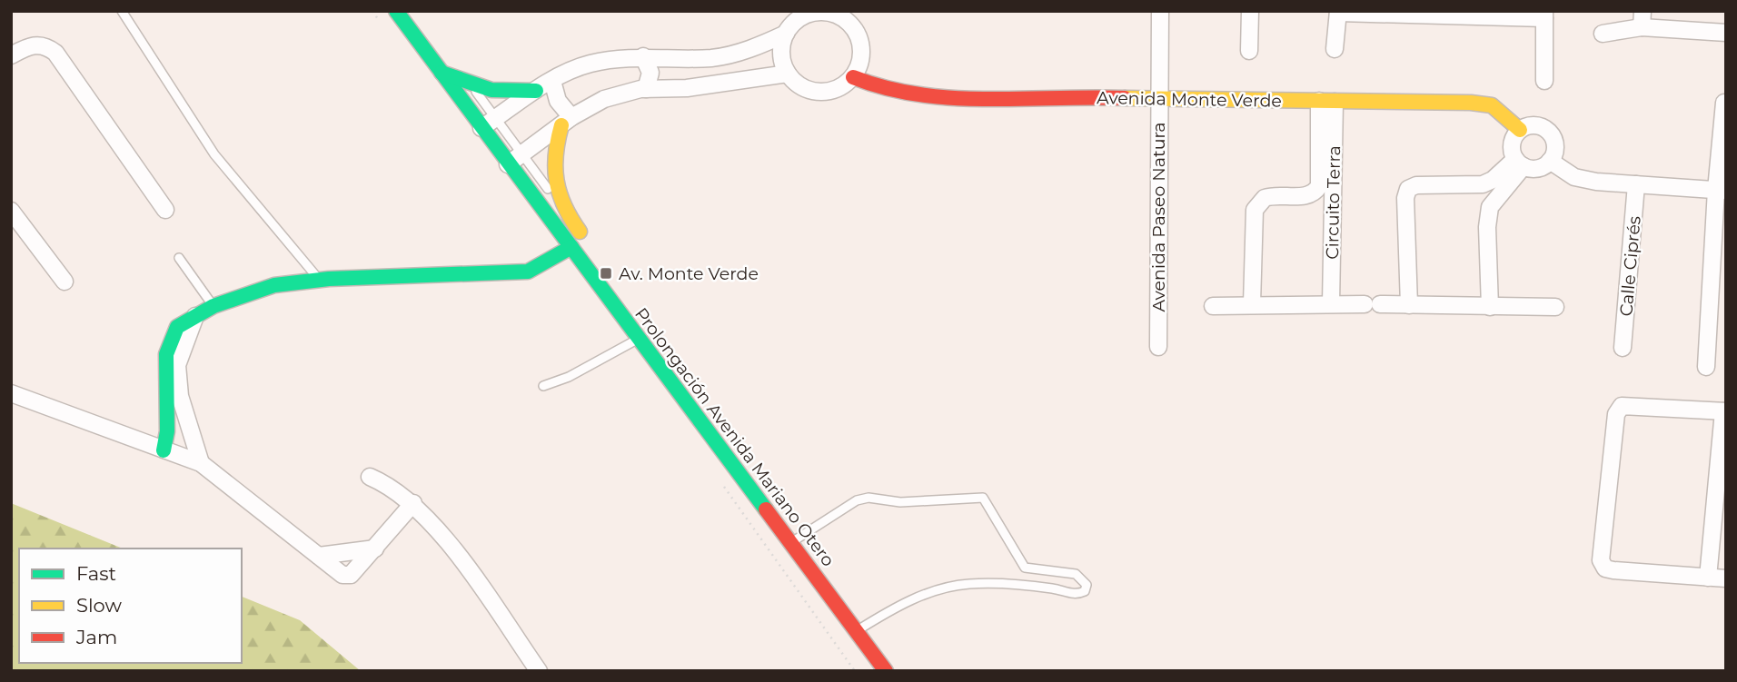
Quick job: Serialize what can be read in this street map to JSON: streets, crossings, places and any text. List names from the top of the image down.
{
  "streets": {
    "street": [
      "Avenida Monte Verde",
      "Circuito Terra",
      "Avenida Paseo Natura",
      "Calle Ciprés",
      "Prolongación Avenida Mariano Otero"
    ]
  },
  "crossings": [
    ["Avenida Monte Verde", "Circuito Terra"],
    ["Avenida Monte Verde", "Avenida Paseo Natura"]
  ],
  "places": {
    "transit": ["Av. Monte Verde"]
  },
  "legend": ["Fast", "Slow", "Jam"]
}
